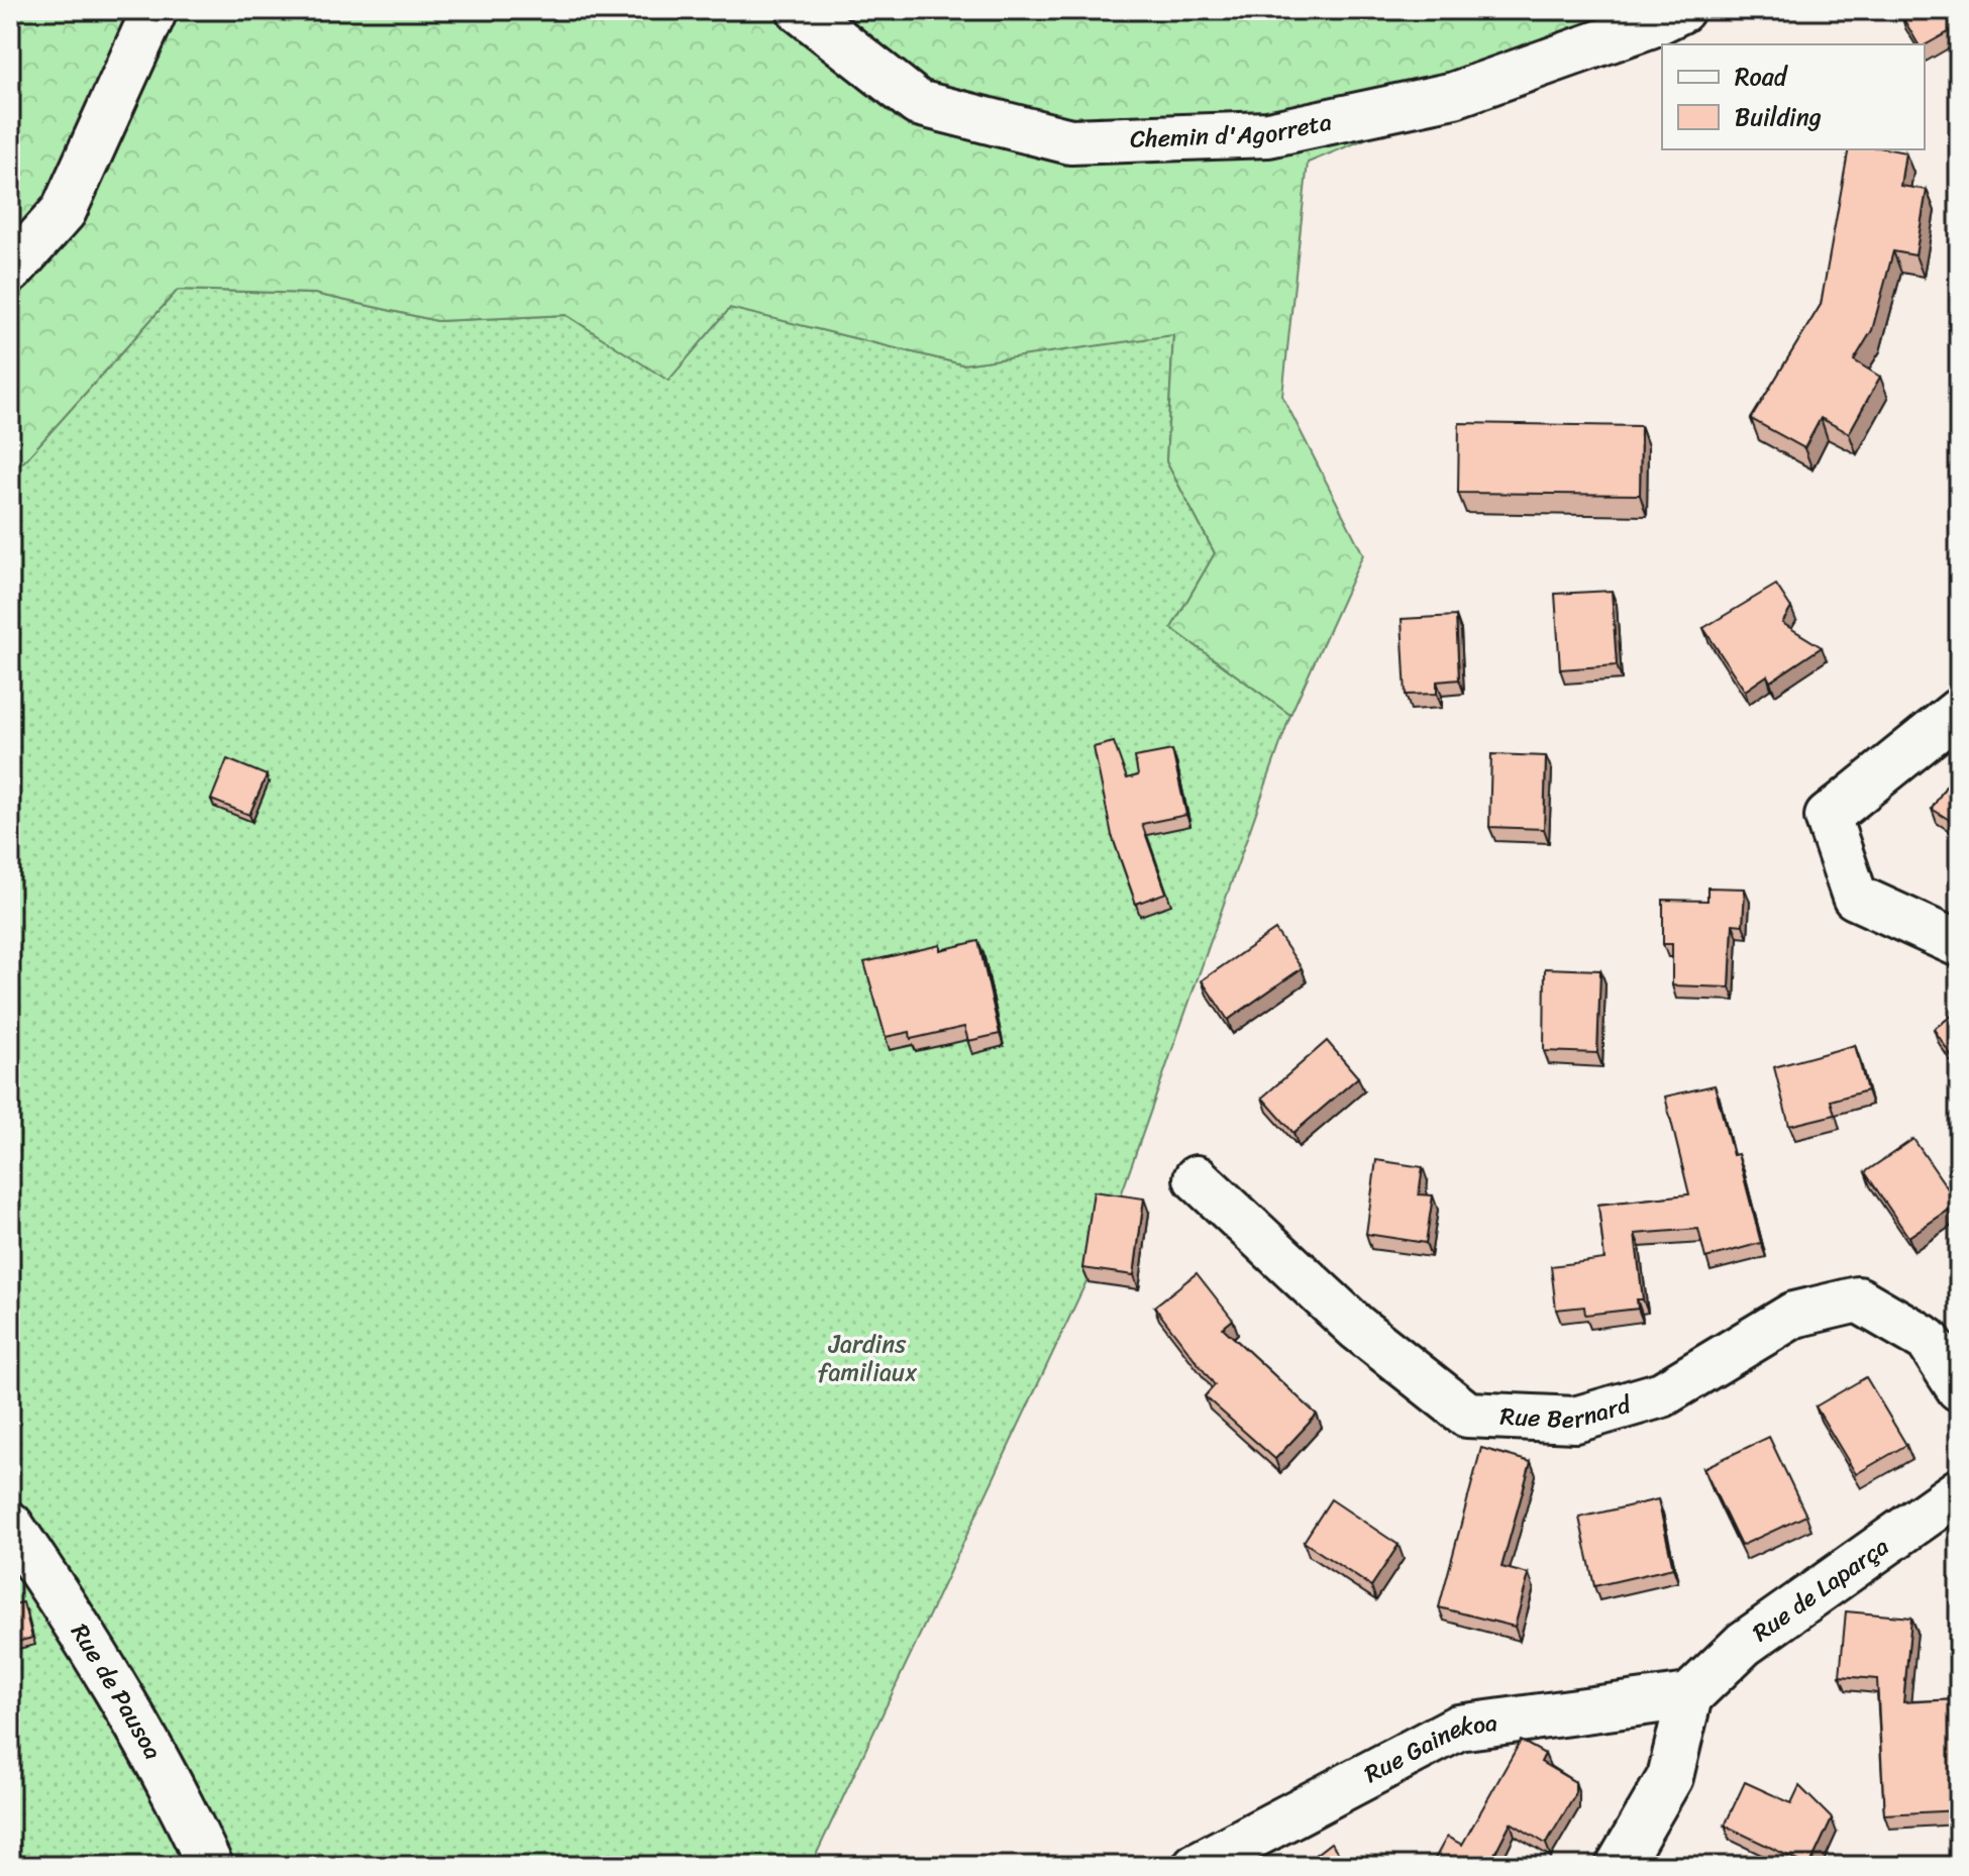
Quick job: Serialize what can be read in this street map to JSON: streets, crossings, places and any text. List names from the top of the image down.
{
  "streets": {
    "street": [
      "Chemin d'Agorreta",
      "Rue Bernard",
      "Rue de Laparça",
      "Rue de Pausoa",
      "Rue Gainekoa"
    ]
  },
  "crossings": [
    ["Rue de Laparça", "Rue Gainekoa"]
  ],
  "parks": ["Jardins familiaux"],
  "legend": ["Road", "Building"]
}
